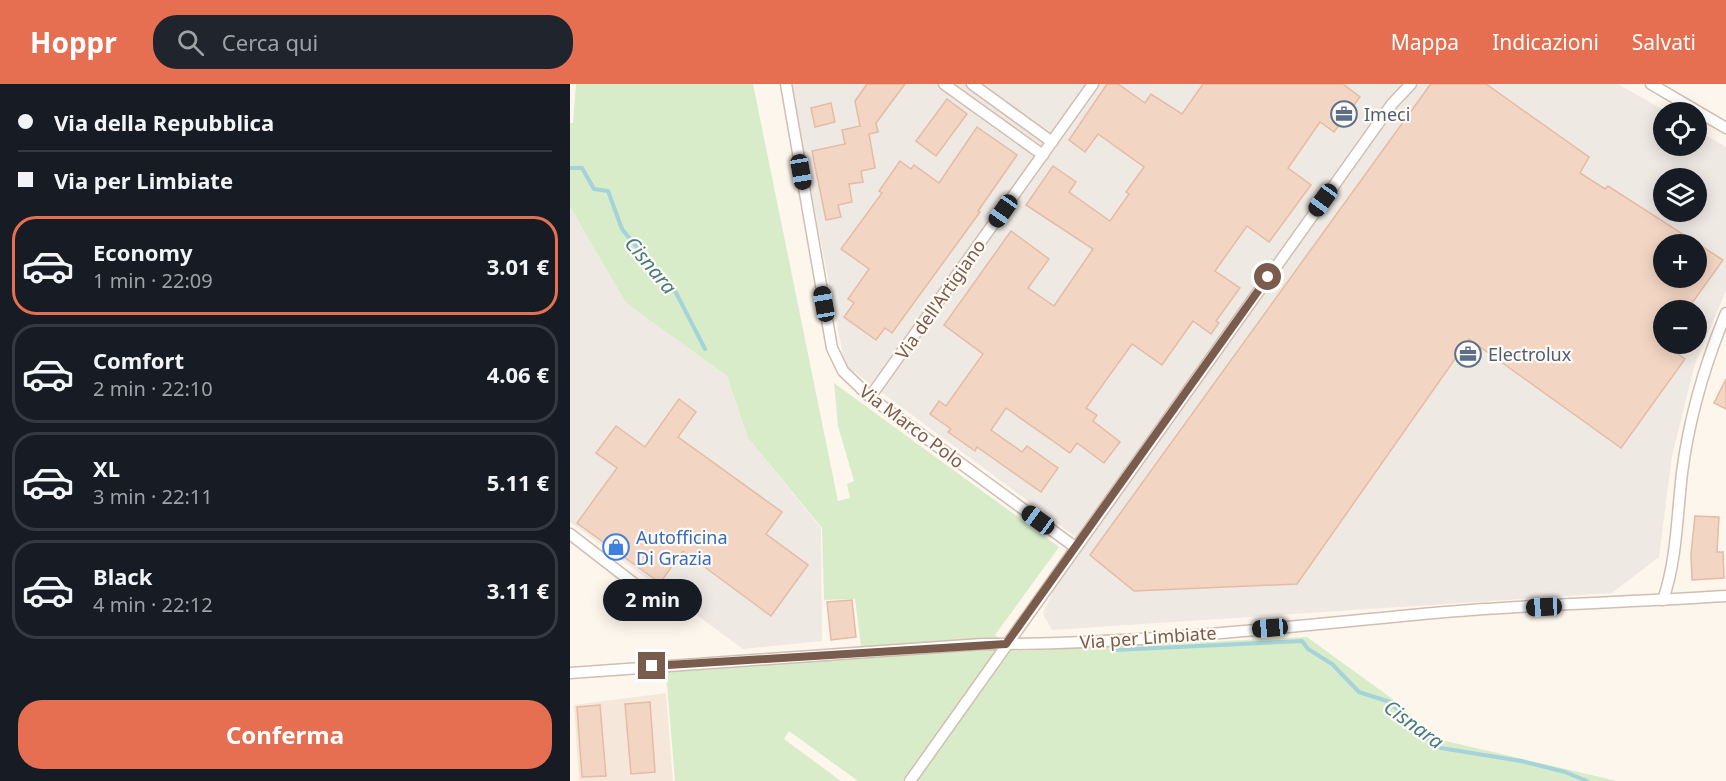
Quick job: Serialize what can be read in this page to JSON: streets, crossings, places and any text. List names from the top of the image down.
{
  "streets": {
    "street": ["Via dell'Artigiano", "Via Marco Polo", "Via per Limbiate"]
  },
  "crossings": [
    ["Via dell'Artigiano", "Via Marco Polo"]
  ],
  "water": ["Cisnara"],
  "places": {
    "office": ["Imeci", "Electrolux"],
    "shop": ["Autofficina Di Grazia"]
  },
  "page": {
    "header": "Hoppr",
    "search": "Cerca qui",
    "nav": ["Mappa", "Indicazioni", "Salvati"],
    "banner": ["Via della Repubblica", "Via per Limbiate"],
    "map_buttons": ["+", "−"],
    "list": [
      {
        "name": "Economy",
        "note": "1 min · 22:09",
        "value": "3.01 €"
      },
      {
        "name": "Comfort",
        "note": "2 min · 22:10",
        "value": "4.06 €"
      },
      {
        "name": "XL",
        "note": "3 min · 22:11",
        "value": "5.11 €"
      },
      {
        "name": "Black",
        "note": "4 min · 22:12",
        "value": "3.11 €"
      }
    ],
    "bubble": "2 min",
    "buttons": "Conferma"
  }
}
